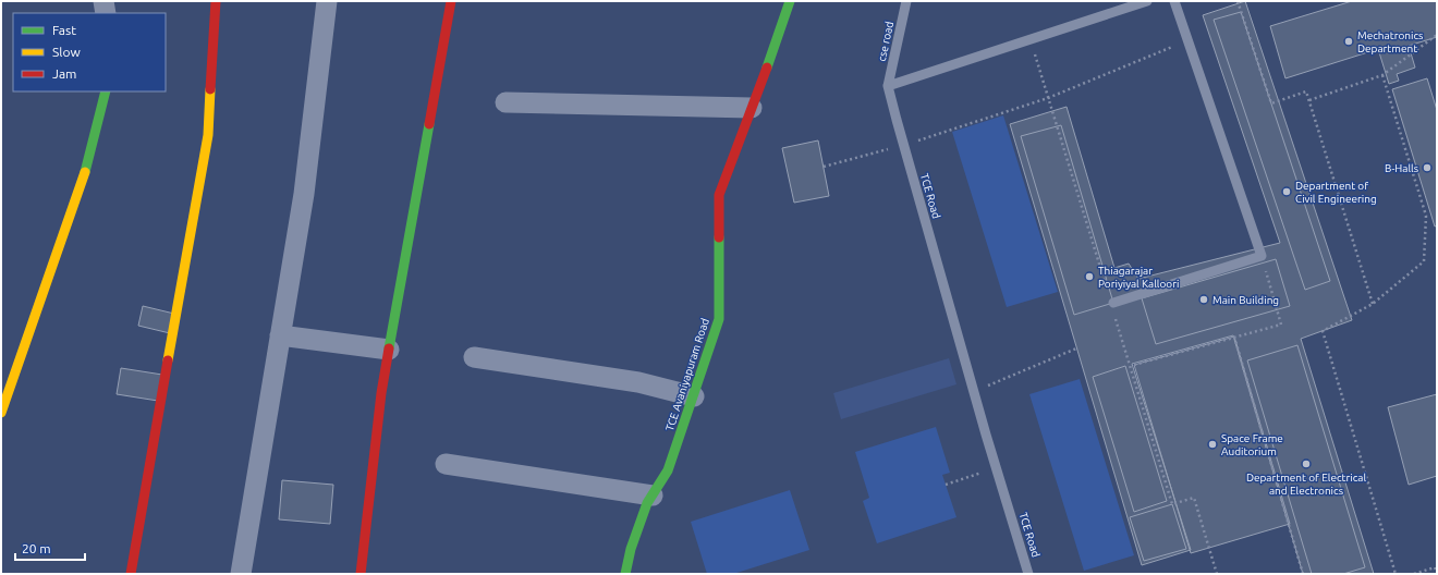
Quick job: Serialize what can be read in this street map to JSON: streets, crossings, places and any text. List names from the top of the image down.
{
  "streets": {
    "street": ["TCE Avaniyapuram Road"],
    "lane": ["cse road", "TCE Road"]
  },
  "crossings": [
    ["cse road", "TCE Road"]
  ],
  "places": [
    "Mechatronics Department",
    "B-Halls",
    "Department of Civil Engineering",
    "Thiagarajar Poriyiyal Kalloori",
    "Main Building",
    "Space Frame Auditorium",
    "Department of Electrical and Electronics"
  ],
  "legend": ["Fast", "Slow", "Jam"],
  "scale_bar": "20 m"
}
